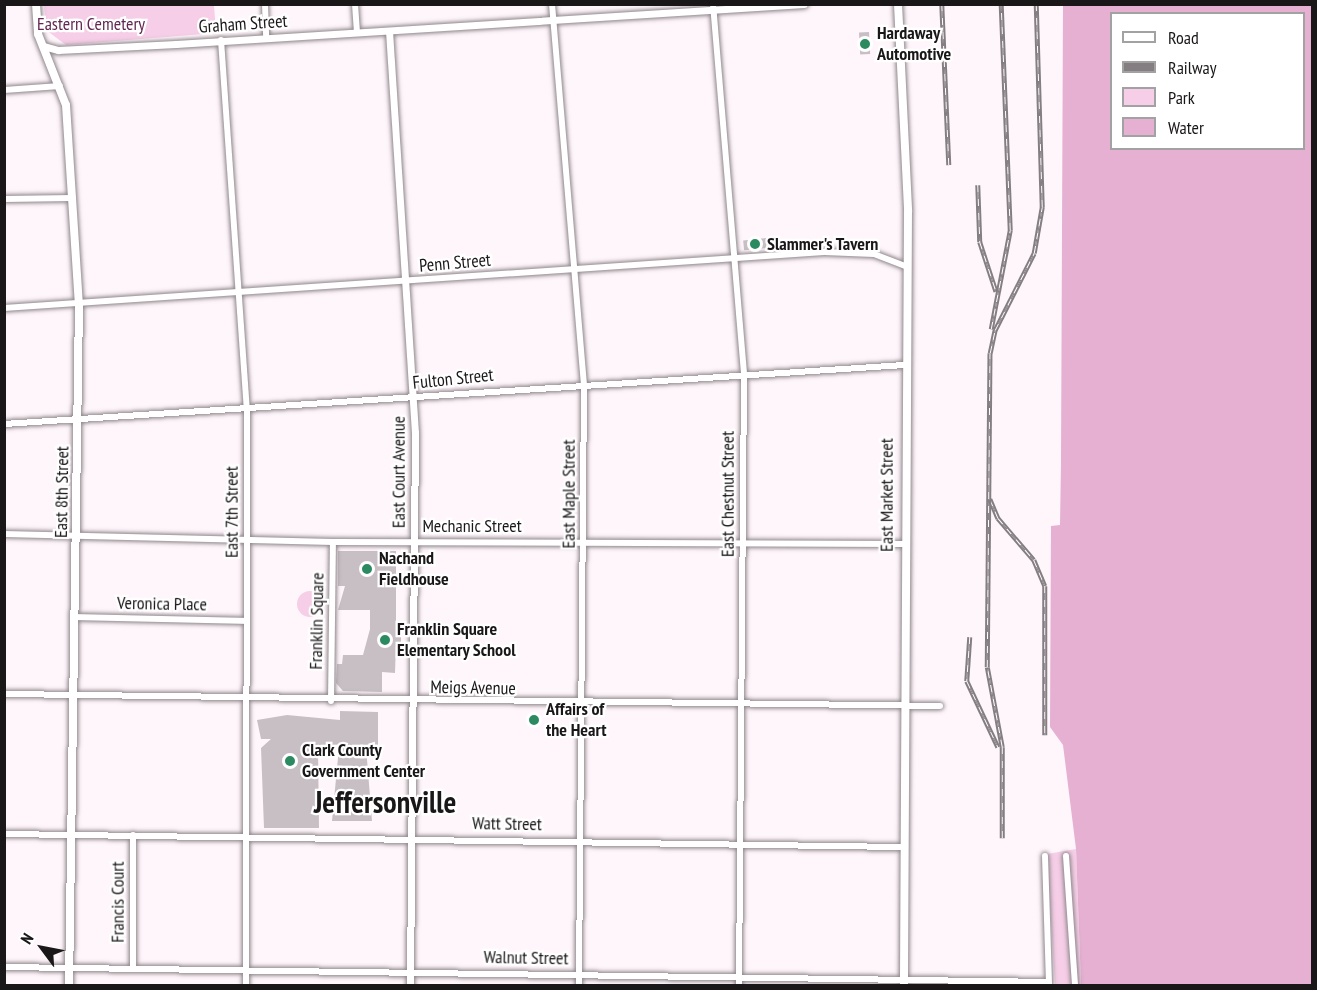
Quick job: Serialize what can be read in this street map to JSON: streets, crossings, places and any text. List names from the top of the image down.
{
  "streets": {
    "main road": ["East 8th Street", "East Market Street"],
    "street": [
      "Graham Street",
      "Penn Street",
      "Fulton Street",
      "East Court Avenue",
      "East Maple Street",
      "East Chestnut Street",
      "East 7th Street",
      "Mechanic Street",
      "Veronica Place",
      "Franklin Square",
      "Meigs Avenue",
      "Watt Street",
      "Francis Court",
      "Walnut Street"
    ]
  },
  "crossings": [
    ["Graham Street", "East Court Avenue"],
    ["Graham Street", "East 8th Street"],
    ["Graham Street", "East Maple Street"],
    ["Graham Street", "East Chestnut Street"],
    ["Graham Street", "East 7th Street"],
    ["Penn Street", "East Court Avenue"],
    ["Penn Street", "East 8th Street"],
    ["Penn Street", "East Maple Street"],
    ["Penn Street", "East Chestnut Street"],
    ["Penn Street", "East Market Street"],
    ["Penn Street", "East 7th Street"],
    ["Fulton Street", "East Court Avenue"],
    ["Fulton Street", "East 8th Street"],
    ["Fulton Street", "East Maple Street"],
    ["Fulton Street", "East Chestnut Street"],
    ["Fulton Street", "East Market Street"],
    ["Fulton Street", "East 7th Street"],
    ["East Court Avenue", "Mechanic Street"],
    ["East Court Avenue", "Meigs Avenue"],
    ["East Court Avenue", "Watt Street"],
    ["East Court Avenue", "Walnut Street"],
    ["East 8th Street", "Mechanic Street"],
    ["East 8th Street", "Veronica Place"],
    ["East 8th Street", "Meigs Avenue"],
    ["East 8th Street", "Watt Street"],
    ["East 8th Street", "Walnut Street"],
    ["East Maple Street", "Mechanic Street"],
    ["East Maple Street", "Meigs Avenue"],
    ["East Maple Street", "Watt Street"],
    ["East Maple Street", "Walnut Street"],
    ["East Chestnut Street", "Mechanic Street"],
    ["East Chestnut Street", "Meigs Avenue"],
    ["East Chestnut Street", "Watt Street"],
    ["East Chestnut Street", "Walnut Street"],
    ["East Market Street", "Mechanic Street"],
    ["East Market Street", "Meigs Avenue"],
    ["East Market Street", "Watt Street"],
    ["East Market Street", "Walnut Street"],
    ["East 7th Street", "Mechanic Street"],
    ["East 7th Street", "Veronica Place"],
    ["East 7th Street", "Meigs Avenue"],
    ["East 7th Street", "Watt Street"],
    ["East 7th Street", "Walnut Street"],
    ["Mechanic Street", "Franklin Square"],
    ["Franklin Square", "Meigs Avenue"],
    ["Watt Street", "Francis Court"],
    ["Francis Court", "Walnut Street"]
  ],
  "districts": ["Jeffersonville"],
  "parks": ["Eastern Cemetery"],
  "places": [
    "Hardaway Automotive",
    "Slammer's Tavern",
    "Nachand Fieldhouse",
    "Franklin Square Elementary School",
    "Affairs of the Heart",
    "Clark County Government Center"
  ],
  "legend": [
    "Road",
    "Railway",
    "Park",
    "Water"
  ],
  "north": "top left"
}
